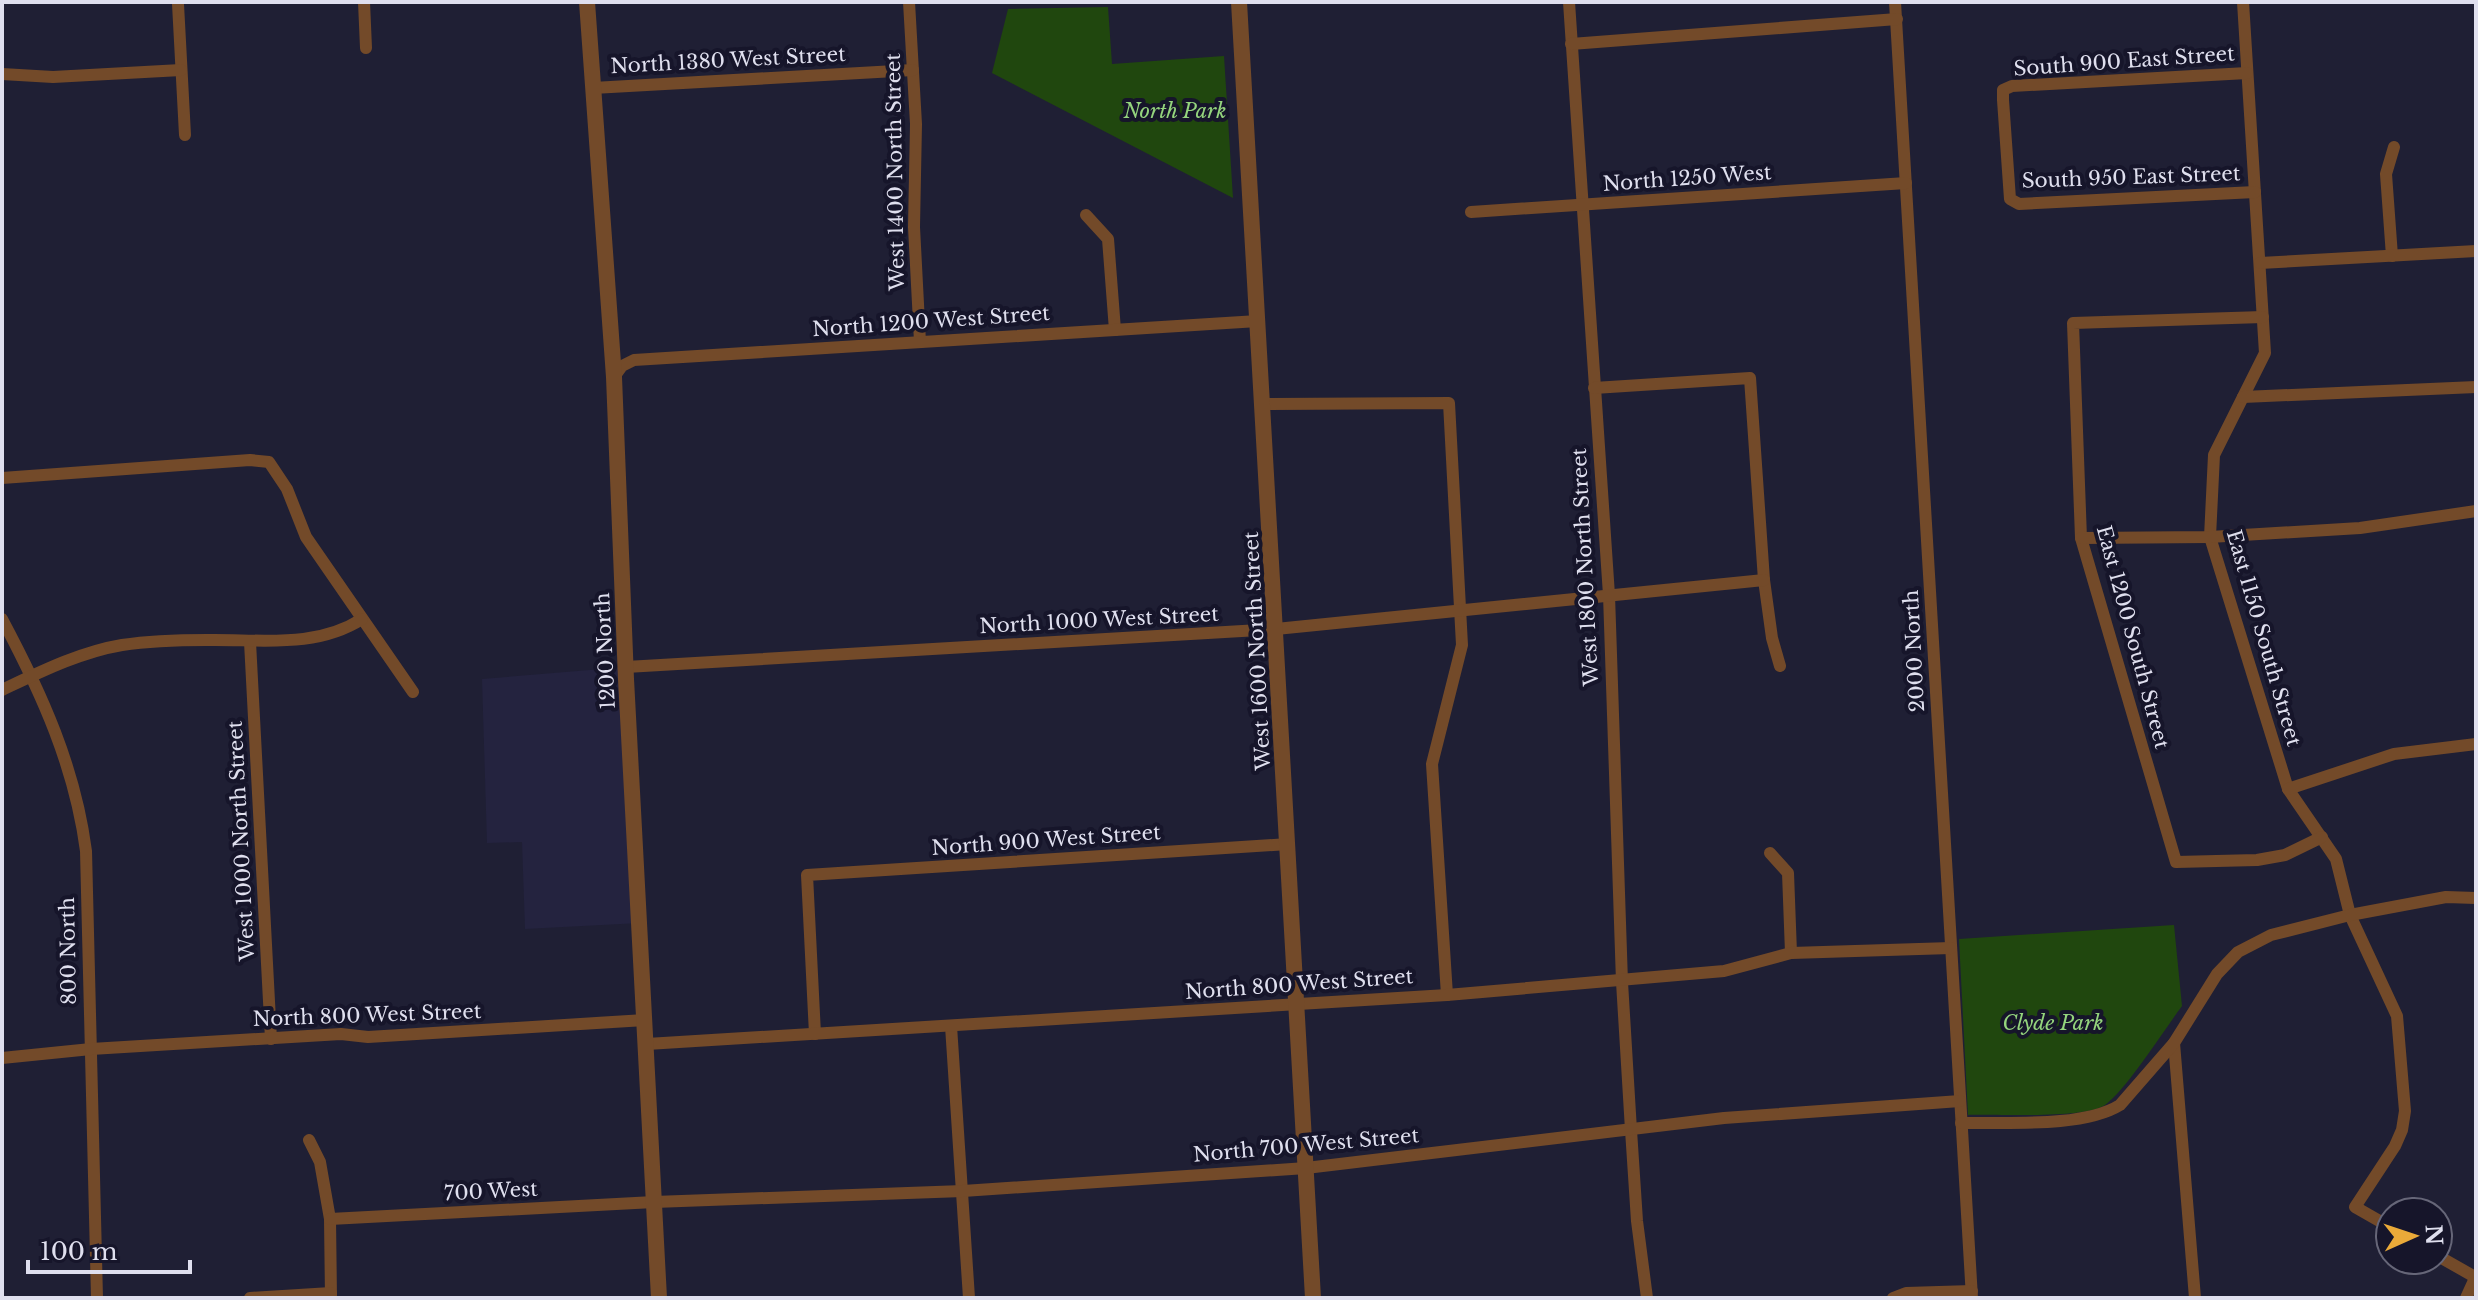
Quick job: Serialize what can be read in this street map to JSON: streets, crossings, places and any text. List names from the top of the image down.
{
  "streets": {
    "street": [
      "North 1380 West Street",
      "South 900 East Street",
      "West 1400 North Street",
      "South 950 East Street",
      "North 1250 West",
      "North 1200 West Street",
      "West 1800 North Street",
      "North 1000 West Street",
      "East 1200 South Street",
      "East 1150 South Street",
      "1200 North",
      "West 1600 North Street",
      "2000 North",
      "North 900 West Street",
      "West 1000 North Street",
      "800 North",
      "North 800 West Street",
      "North 700 West Street",
      "700 West"
    ]
  },
  "crossings": [
    ["North 1380 West Street", "West 1400 North Street"],
    ["North 1380 West Street", "1200 North"],
    ["South 900 East Street", "South 950 East Street"],
    ["South 900 East Street", "East 1150 South Street"],
    ["West 1400 North Street", "North 1200 West Street"],
    ["South 950 East Street", "East 1150 South Street"],
    ["North 1250 West", "West 1800 North Street"],
    ["North 1250 West", "2000 North"],
    ["North 1200 West Street", "1200 North"],
    ["North 1200 West Street", "West 1600 North Street"],
    ["West 1800 North Street", "North 1000 West Street"],
    ["West 1800 North Street", "North 800 West Street"],
    ["West 1800 North Street", "North 700 West Street"],
    ["North 1000 West Street", "1200 North"],
    ["North 1000 West Street", "West 1600 North Street"],
    ["East 1200 South Street", "East 1150 South Street"],
    ["1200 North", "North 800 West Street"],
    ["1200 North", "North 700 West Street"],
    ["1200 North", "700 West"],
    ["West 1600 North Street", "North 900 West Street"],
    ["West 1600 North Street", "North 800 West Street"],
    ["West 1600 North Street", "North 700 West Street"],
    ["2000 North", "North 800 West Street"],
    ["2000 North", "North 700 West Street"],
    ["North 900 West Street", "North 800 West Street"],
    ["West 1000 North Street", "North 800 West Street"],
    ["800 North", "North 800 West Street"],
    ["North 700 West Street", "700 West"]
  ],
  "parks": ["North Park", "Clyde Park"],
  "scale_bar": "100 m",
  "north": "right"
}
